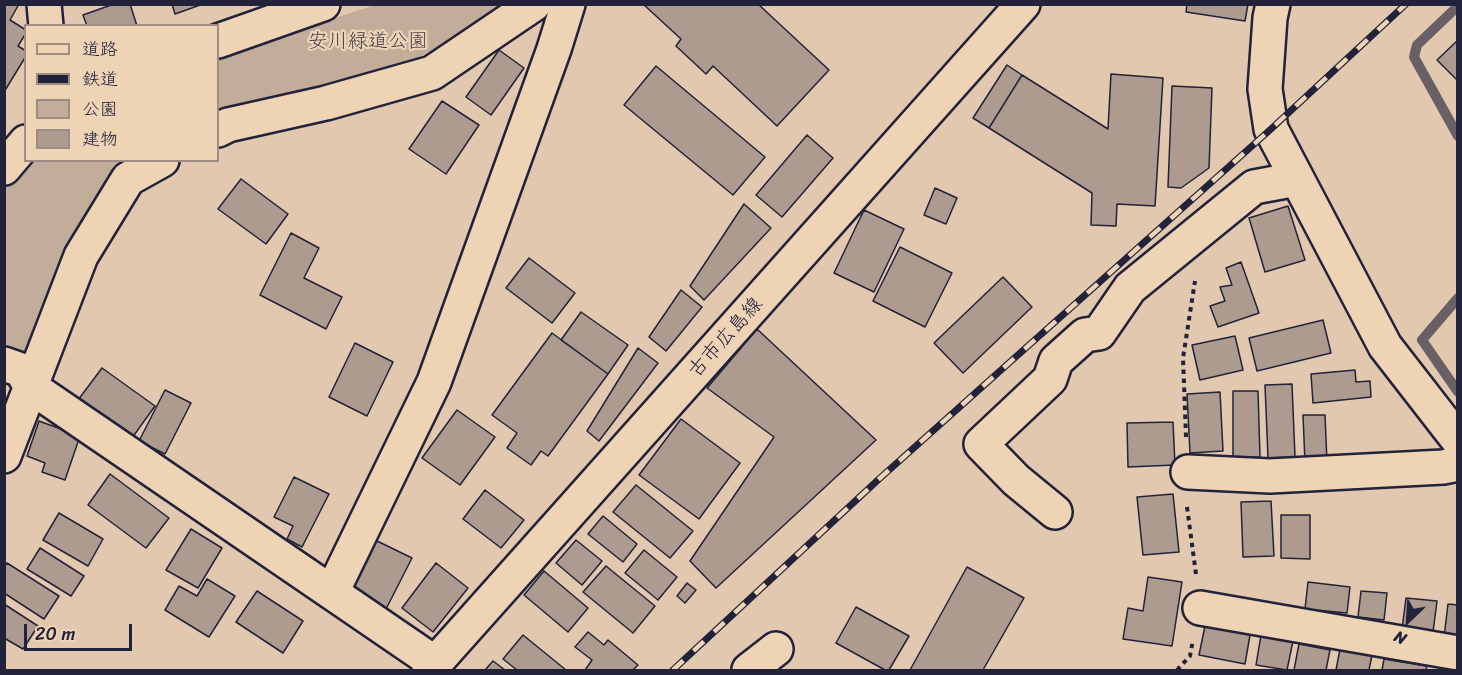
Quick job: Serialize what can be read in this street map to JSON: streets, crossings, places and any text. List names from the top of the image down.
{
  "streets": {
    "street": ["古市広島線"]
  },
  "parks": ["安川緑道公園"],
  "legend": [
    "道路",
    "鉄道",
    "公園",
    "建物"
  ],
  "scale_bar": "20 m",
  "north": "bottom left"
}
